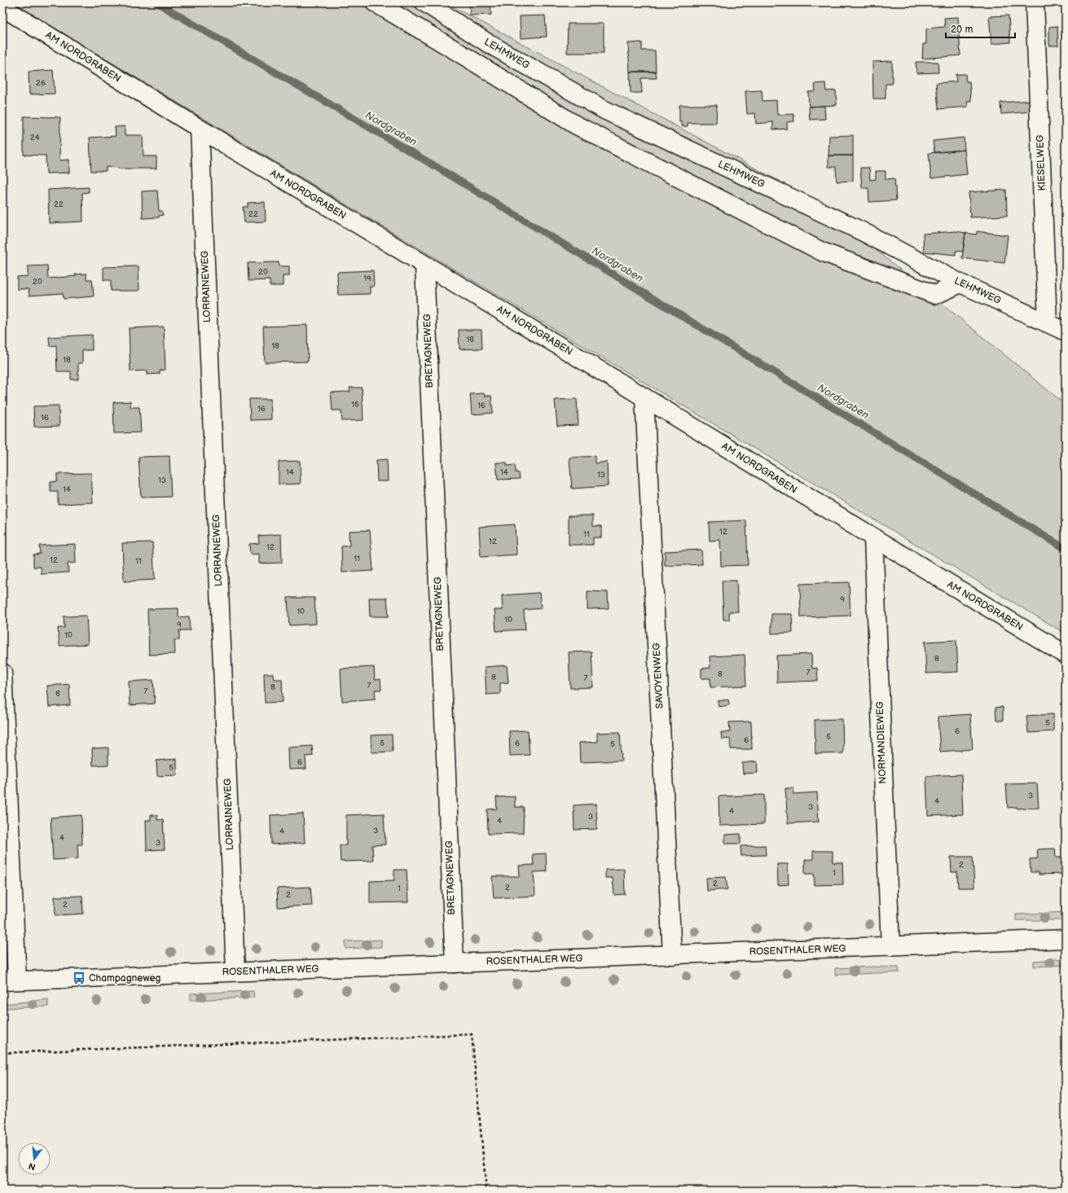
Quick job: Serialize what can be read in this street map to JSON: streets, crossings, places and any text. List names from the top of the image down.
{
  "streets": {
    "main road": [
      "LEHMWEG",
      "AM NORDGRABEN",
      "KIESELWEG",
      "LORRAINEWEG",
      "BRETAGNEWEG",
      "SAVOYENWEG",
      "NORMANDIEWEG",
      "ROSENTHALER WEG"
    ]
  },
  "crossings": [
    ["LEHMWEG", "KIESELWEG"],
    ["AM NORDGRABEN", "LORRAINEWEG"],
    ["AM NORDGRABEN", "BRETAGNEWEG"],
    ["AM NORDGRABEN", "SAVOYENWEG"],
    ["AM NORDGRABEN", "NORMANDIEWEG"],
    ["LORRAINEWEG", "ROSENTHALER WEG"],
    ["BRETAGNEWEG", "ROSENTHALER WEG"],
    ["SAVOYENWEG", "ROSENTHALER WEG"],
    ["NORMANDIEWEG", "ROSENTHALER WEG"]
  ],
  "water": ["Nordgraben"],
  "places": {
    "bus stop": ["Champagneweg"]
  },
  "house_numbers": [
    "26",
    "24",
    "22",
    "22",
    "20",
    "19",
    "20",
    "18",
    "18",
    "18",
    "15",
    "16",
    "16",
    "16",
    "14",
    "14",
    "13",
    "13",
    "14",
    "12",
    "11",
    "12",
    "12",
    "11",
    "12",
    "11",
    "9",
    "10",
    "10",
    "9",
    "10",
    "8",
    "7",
    "8",
    "8",
    "7",
    "7",
    "8",
    "7",
    "8",
    "5",
    "6",
    "5",
    "6",
    "5",
    "6",
    "5",
    "6",
    "5",
    "3",
    "4",
    "3",
    "4",
    "3",
    "4",
    "3",
    "4",
    "4",
    "3",
    "2",
    "1",
    "2",
    "2",
    "1",
    "2",
    "2"
  ],
  "scale_bar": "20 m",
  "north": "bottom"
}
